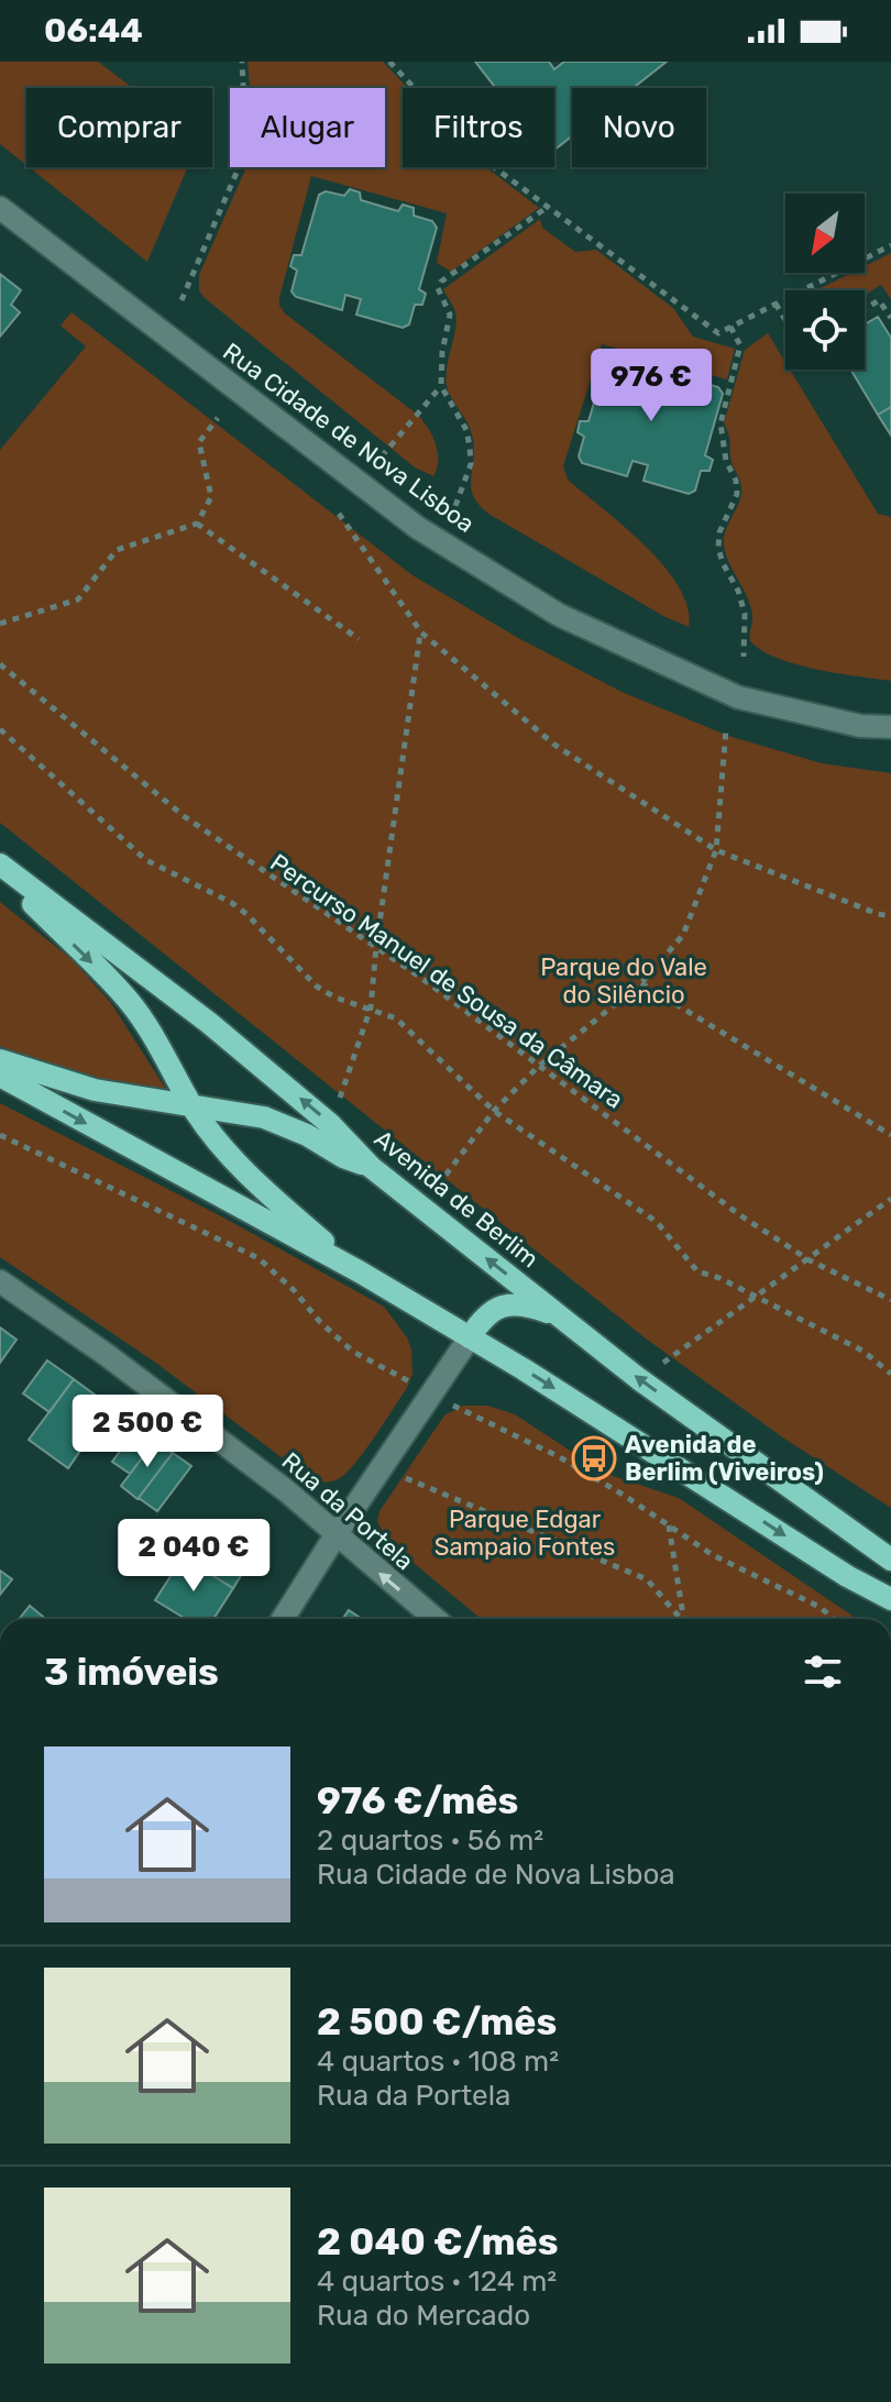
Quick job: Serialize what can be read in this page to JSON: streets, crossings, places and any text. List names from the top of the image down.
{
  "streets": {
    "main road": ["Avenida de Berlim"],
    "street": ["Rua Cidade de Nova Lisboa", "Rua da Portela"],
    "path": ["Percurso Manuel de Sousa da Câmara"]
  },
  "parks": ["Parque do Vale do Silêncio", "Parque Edgar Sampaio Fontes"],
  "places": {
    "bus stop": ["Avenida de Berlim (Viveiros)"]
  },
  "north": "bottom left",
  "page": {
    "status": "06:44",
    "chip": [
      "Comprar",
      "Alugar",
      "Filtros",
      "Novo"
    ],
    "price": ["976 €", "2 500 €", "2 040 €"],
    "heading": "3 imóveis",
    "list": [
      {
        "name": "976 €/mês",
        "note": "2 quartos · 56 m² · Rua Cidade de Nova Lisboa"
      },
      {
        "name": "2 500 €/mês",
        "note": "4 quartos · 108 m² · Rua da Portela"
      },
      {
        "name": "2 040 €/mês",
        "note": "4 quartos · 124 m² · Rua do Mercado"
      }
    ]
  }
}
